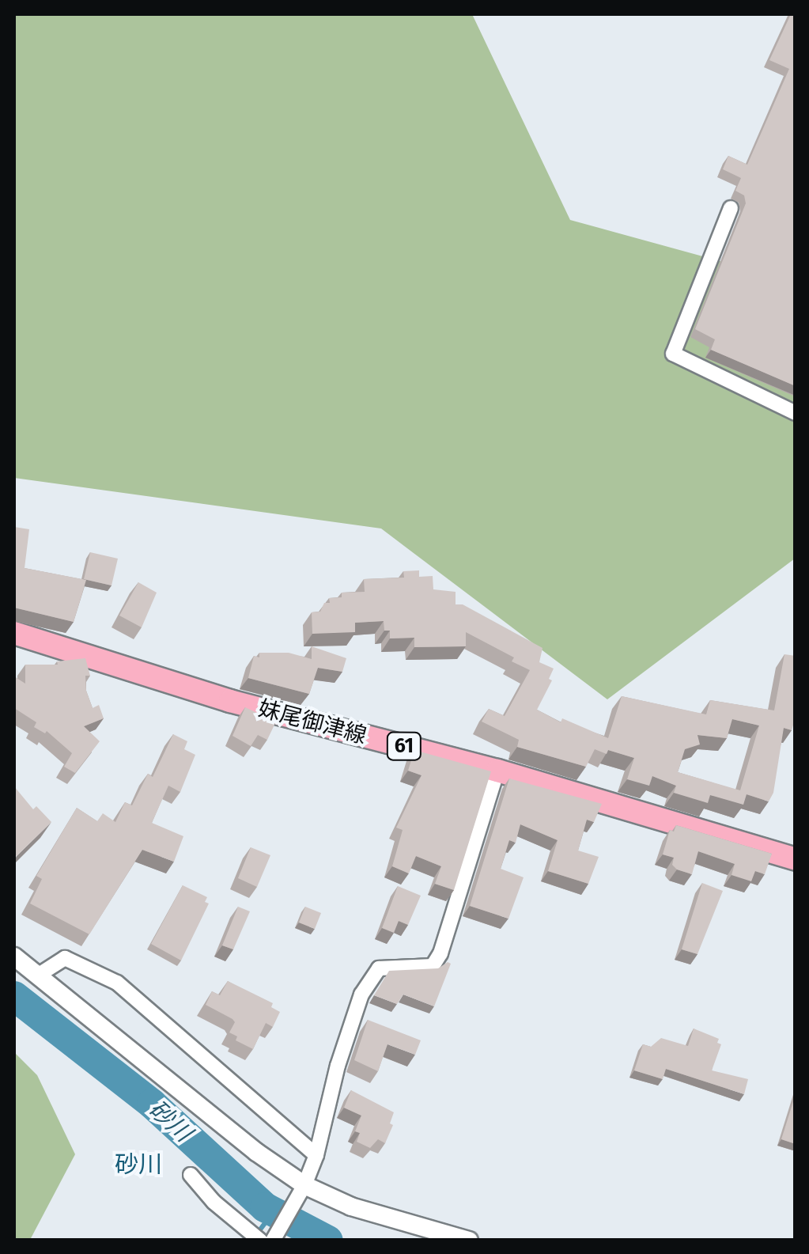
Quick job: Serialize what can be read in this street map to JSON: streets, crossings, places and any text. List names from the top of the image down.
{
  "streets": {
    "main road": ["妹尾御津線", "61"]
  },
  "districts": ["砂川"],
  "water": ["砂川"]
}
